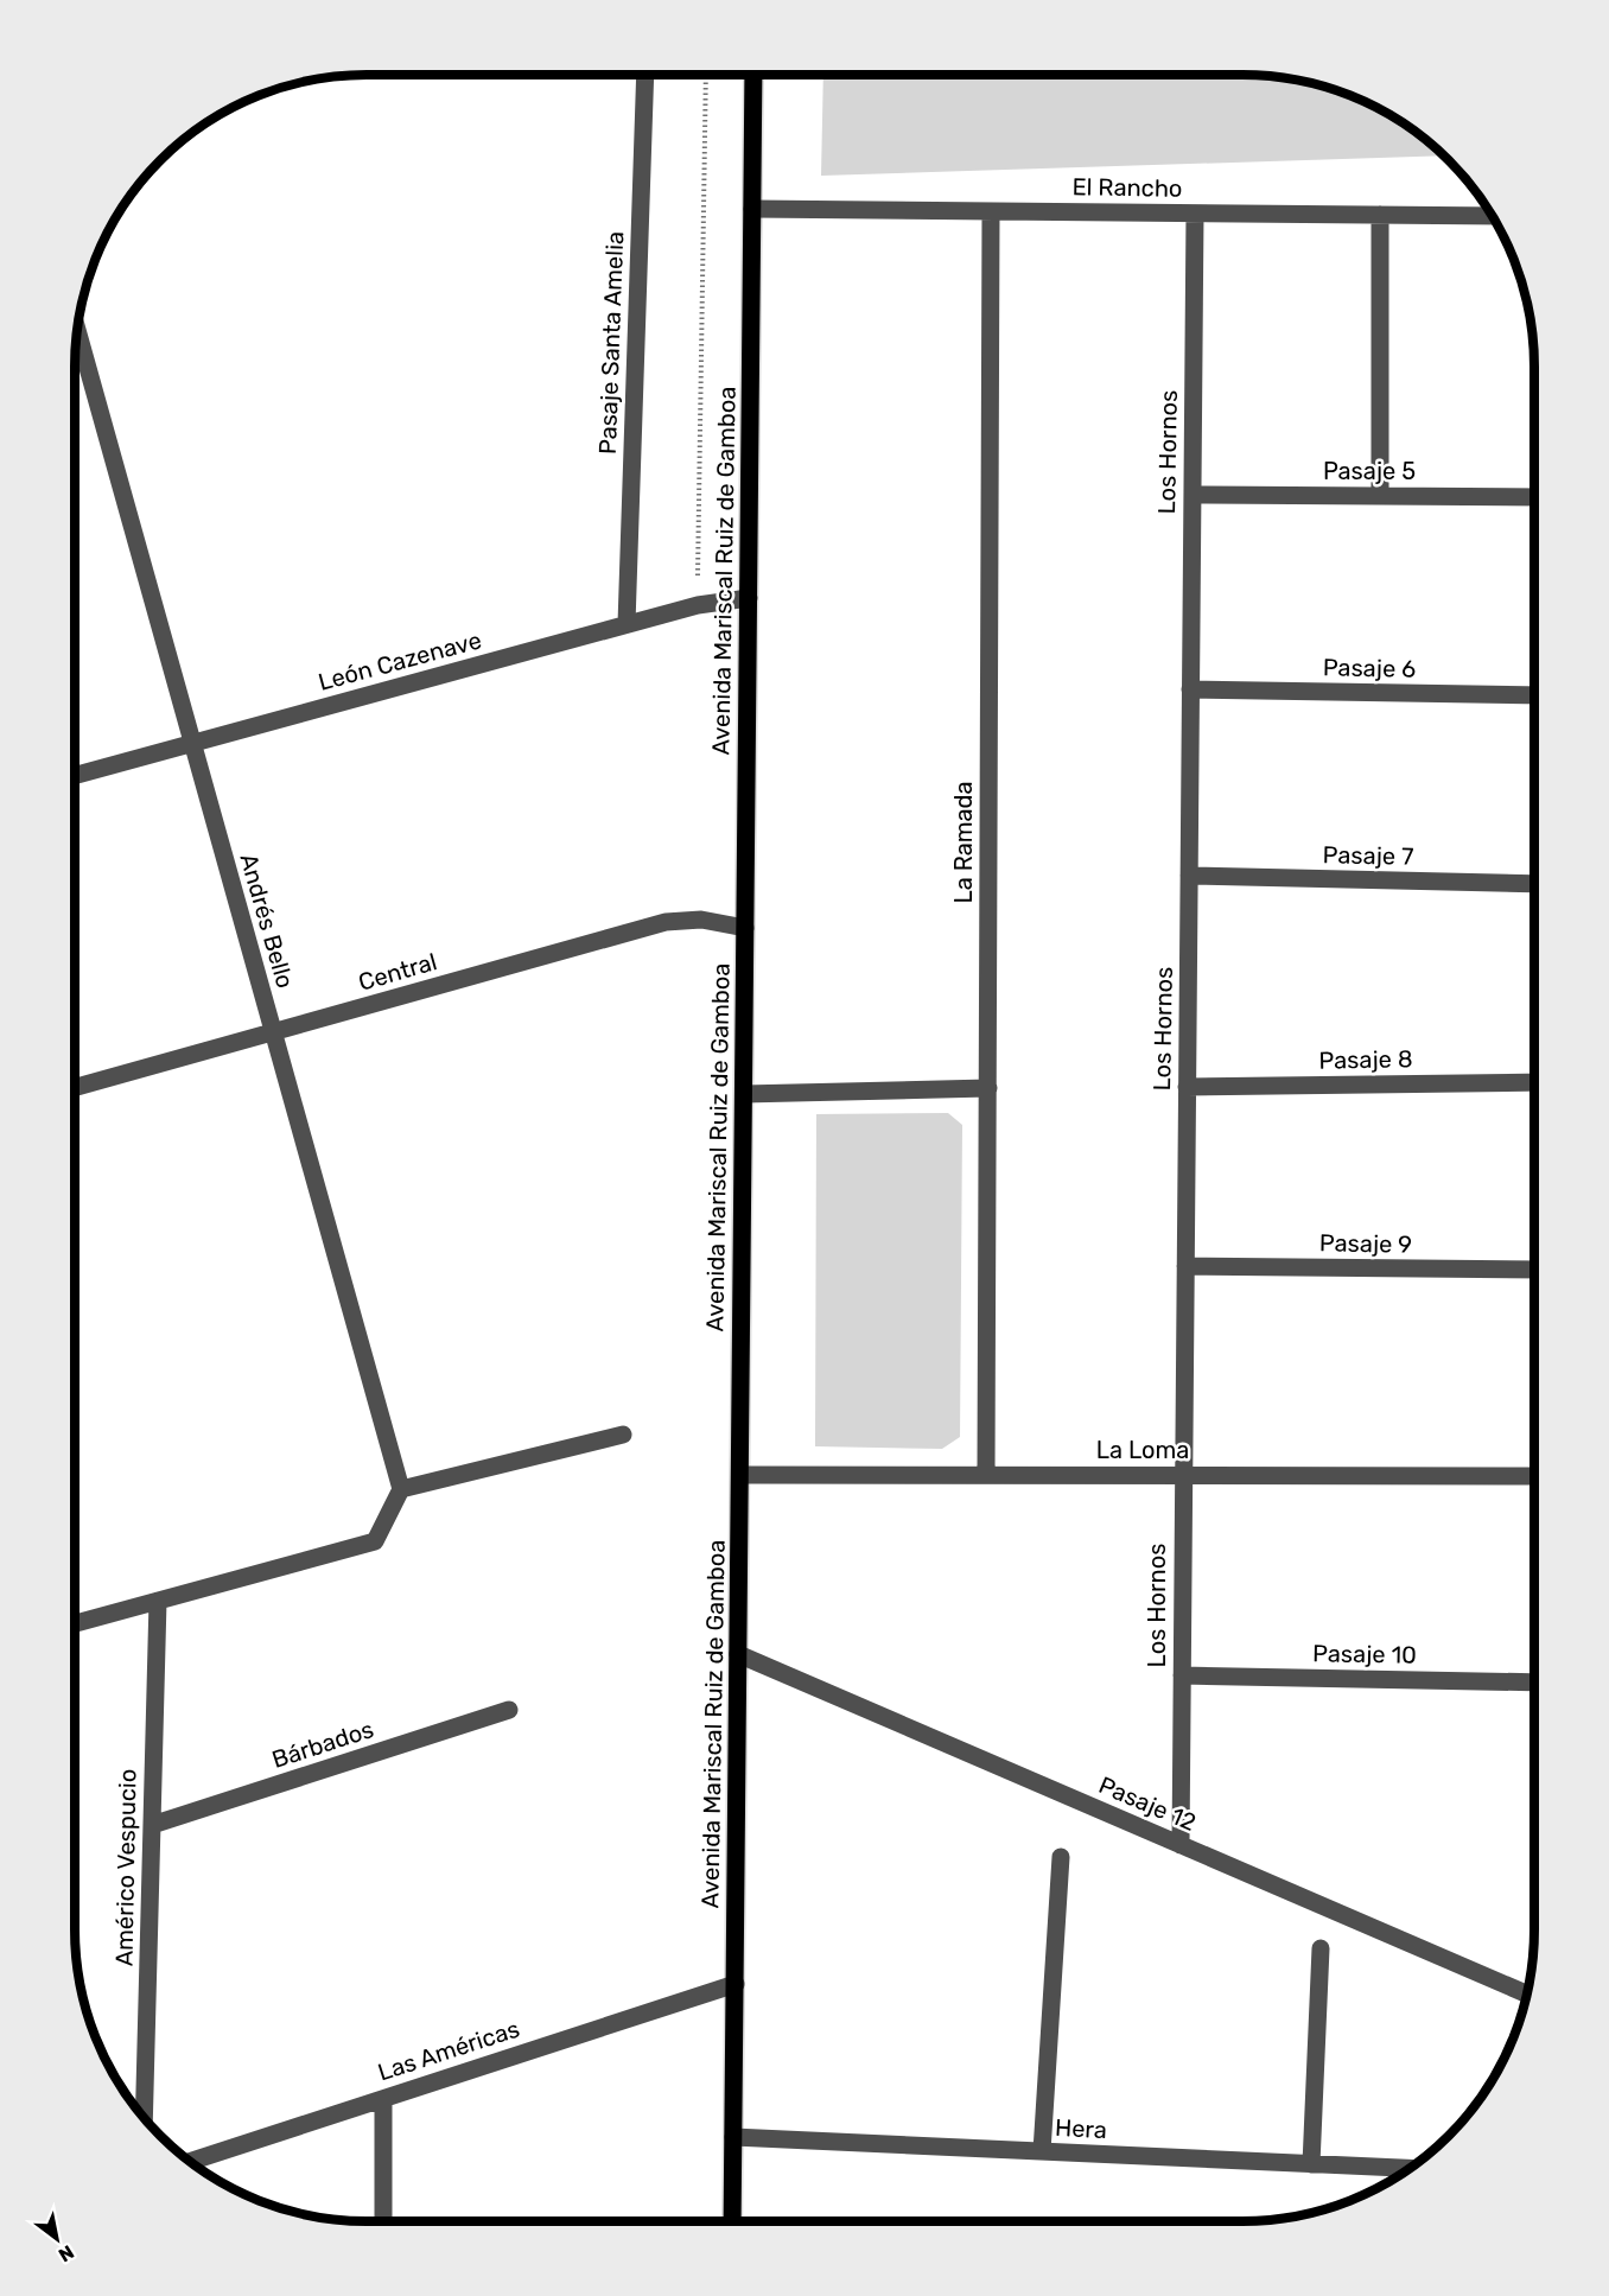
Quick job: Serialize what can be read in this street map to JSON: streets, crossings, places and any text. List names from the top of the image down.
{
  "streets": {
    "main road": ["Avenida Mariscal Ruiz de Gamboa"],
    "street": [
      "El Rancho",
      "Pasaje Santa Amelia",
      "Los Hornos",
      "Pasaje 5",
      "León Cazenave",
      "Pasaje 6",
      "La Ramada",
      "Pasaje 7",
      "Andrés Bello",
      "Central",
      "Pasaje 8",
      "Pasaje 9",
      "La Loma",
      "Pasaje 10",
      "Bárbados",
      "Pasaje 12",
      "Américo Vespucio",
      "Las Américas",
      "Hera"
    ]
  },
  "crossings": [
    ["El Rancho", "Los Hornos"],
    ["El Rancho", "Avenida Mariscal Ruiz de Gamboa"],
    ["El Rancho", "La Ramada"],
    ["Pasaje Santa Amelia", "León Cazenave"],
    ["Los Hornos", "Pasaje 5"],
    ["Los Hornos", "Pasaje 6"],
    ["Los Hornos", "Pasaje 7"],
    ["Los Hornos", "Pasaje 8"],
    ["Los Hornos", "Pasaje 9"],
    ["Los Hornos", "La Loma"],
    ["Los Hornos", "Pasaje 10"],
    ["Los Hornos", "Pasaje 12"],
    ["Avenida Mariscal Ruiz de Gamboa", "León Cazenave"],
    ["Avenida Mariscal Ruiz de Gamboa", "Central"],
    ["Avenida Mariscal Ruiz de Gamboa", "La Loma"],
    ["Avenida Mariscal Ruiz de Gamboa", "Pasaje 12"],
    ["Avenida Mariscal Ruiz de Gamboa", "Las Américas"],
    ["Avenida Mariscal Ruiz de Gamboa", "Hera"],
    ["León Cazenave", "Andrés Bello"],
    ["La Ramada", "La Loma"],
    ["Andrés Bello", "Central"],
    ["Bárbados", "Américo Vespucio"]
  ],
  "north": "bottom right"
}
